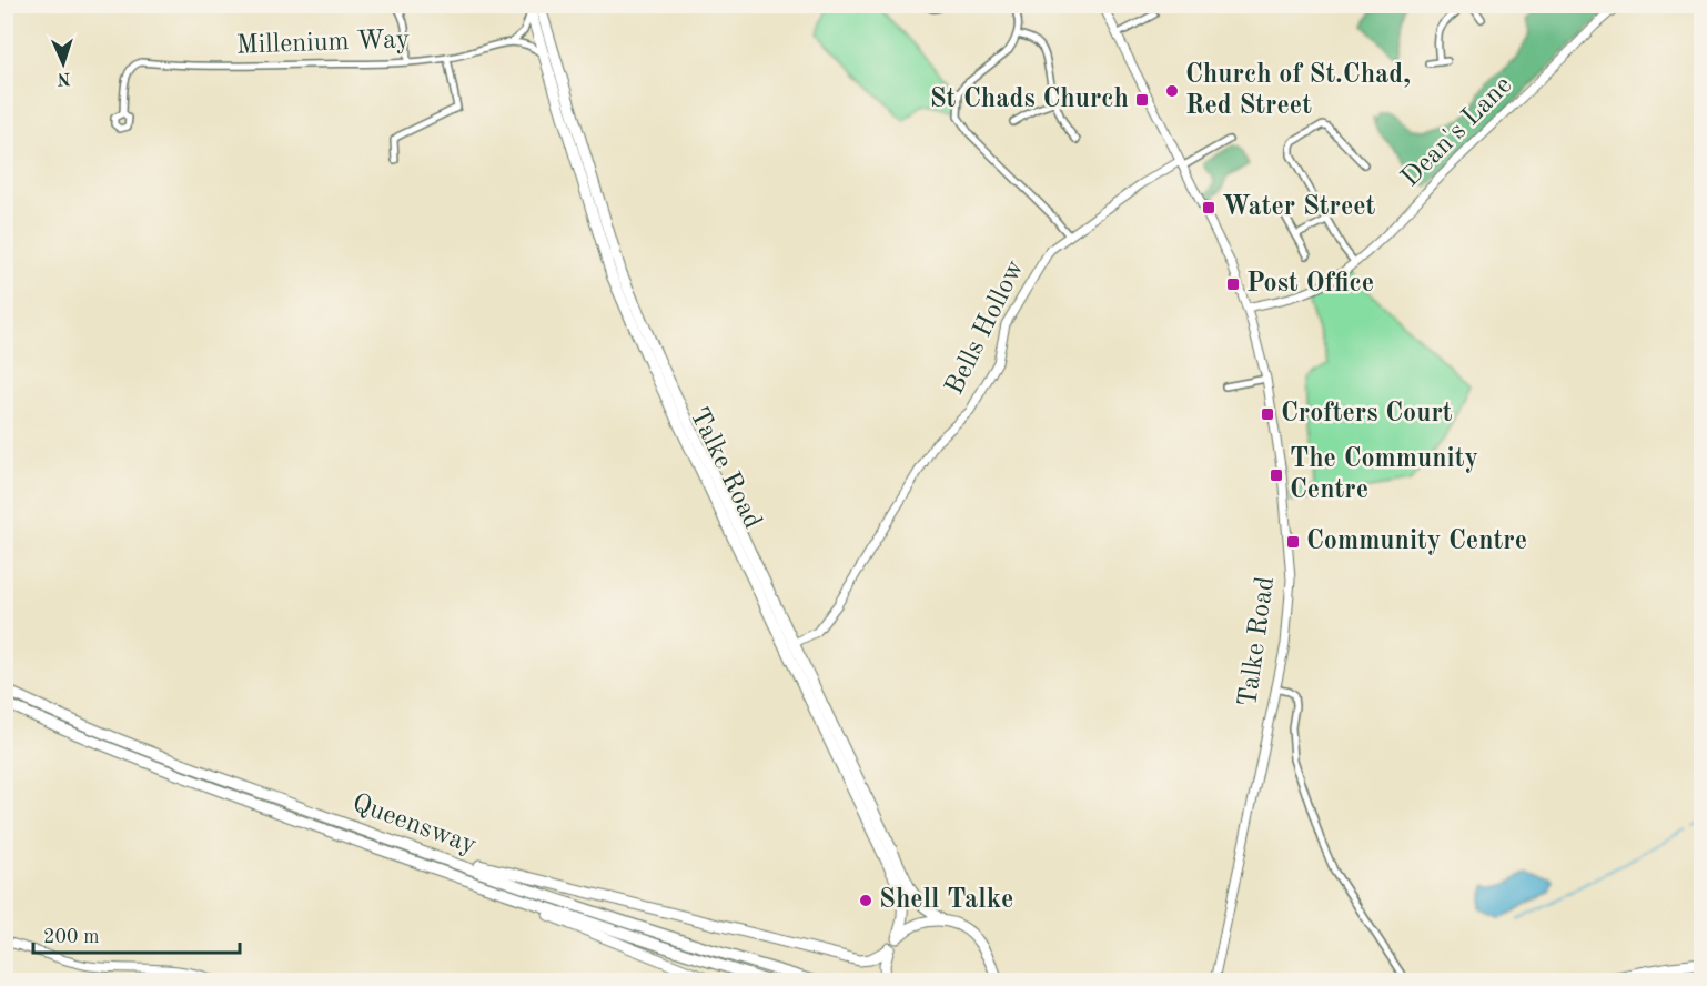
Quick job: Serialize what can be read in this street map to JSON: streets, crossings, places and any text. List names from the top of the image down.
{
  "streets": {
    "highway": ["Talke Road", "Queensway"],
    "street": ["Millenium Way", "Dean's Lane", "Bells Hollow"]
  },
  "crossings": [
    ["Dean's Lane", "Talke Road"],
    ["Bells Hollow", "Talke Road"]
  ],
  "places": {
    "other": ["Church of St.Chad, Red Street", "Shell Talke"],
    "transit": [
      "St Chads Church",
      "Water Street",
      "Post Office",
      "Crofters Court",
      "The Community Centre",
      "Community Centre"
    ]
  },
  "scale_bar": "200 m",
  "north": "bottom"
}
